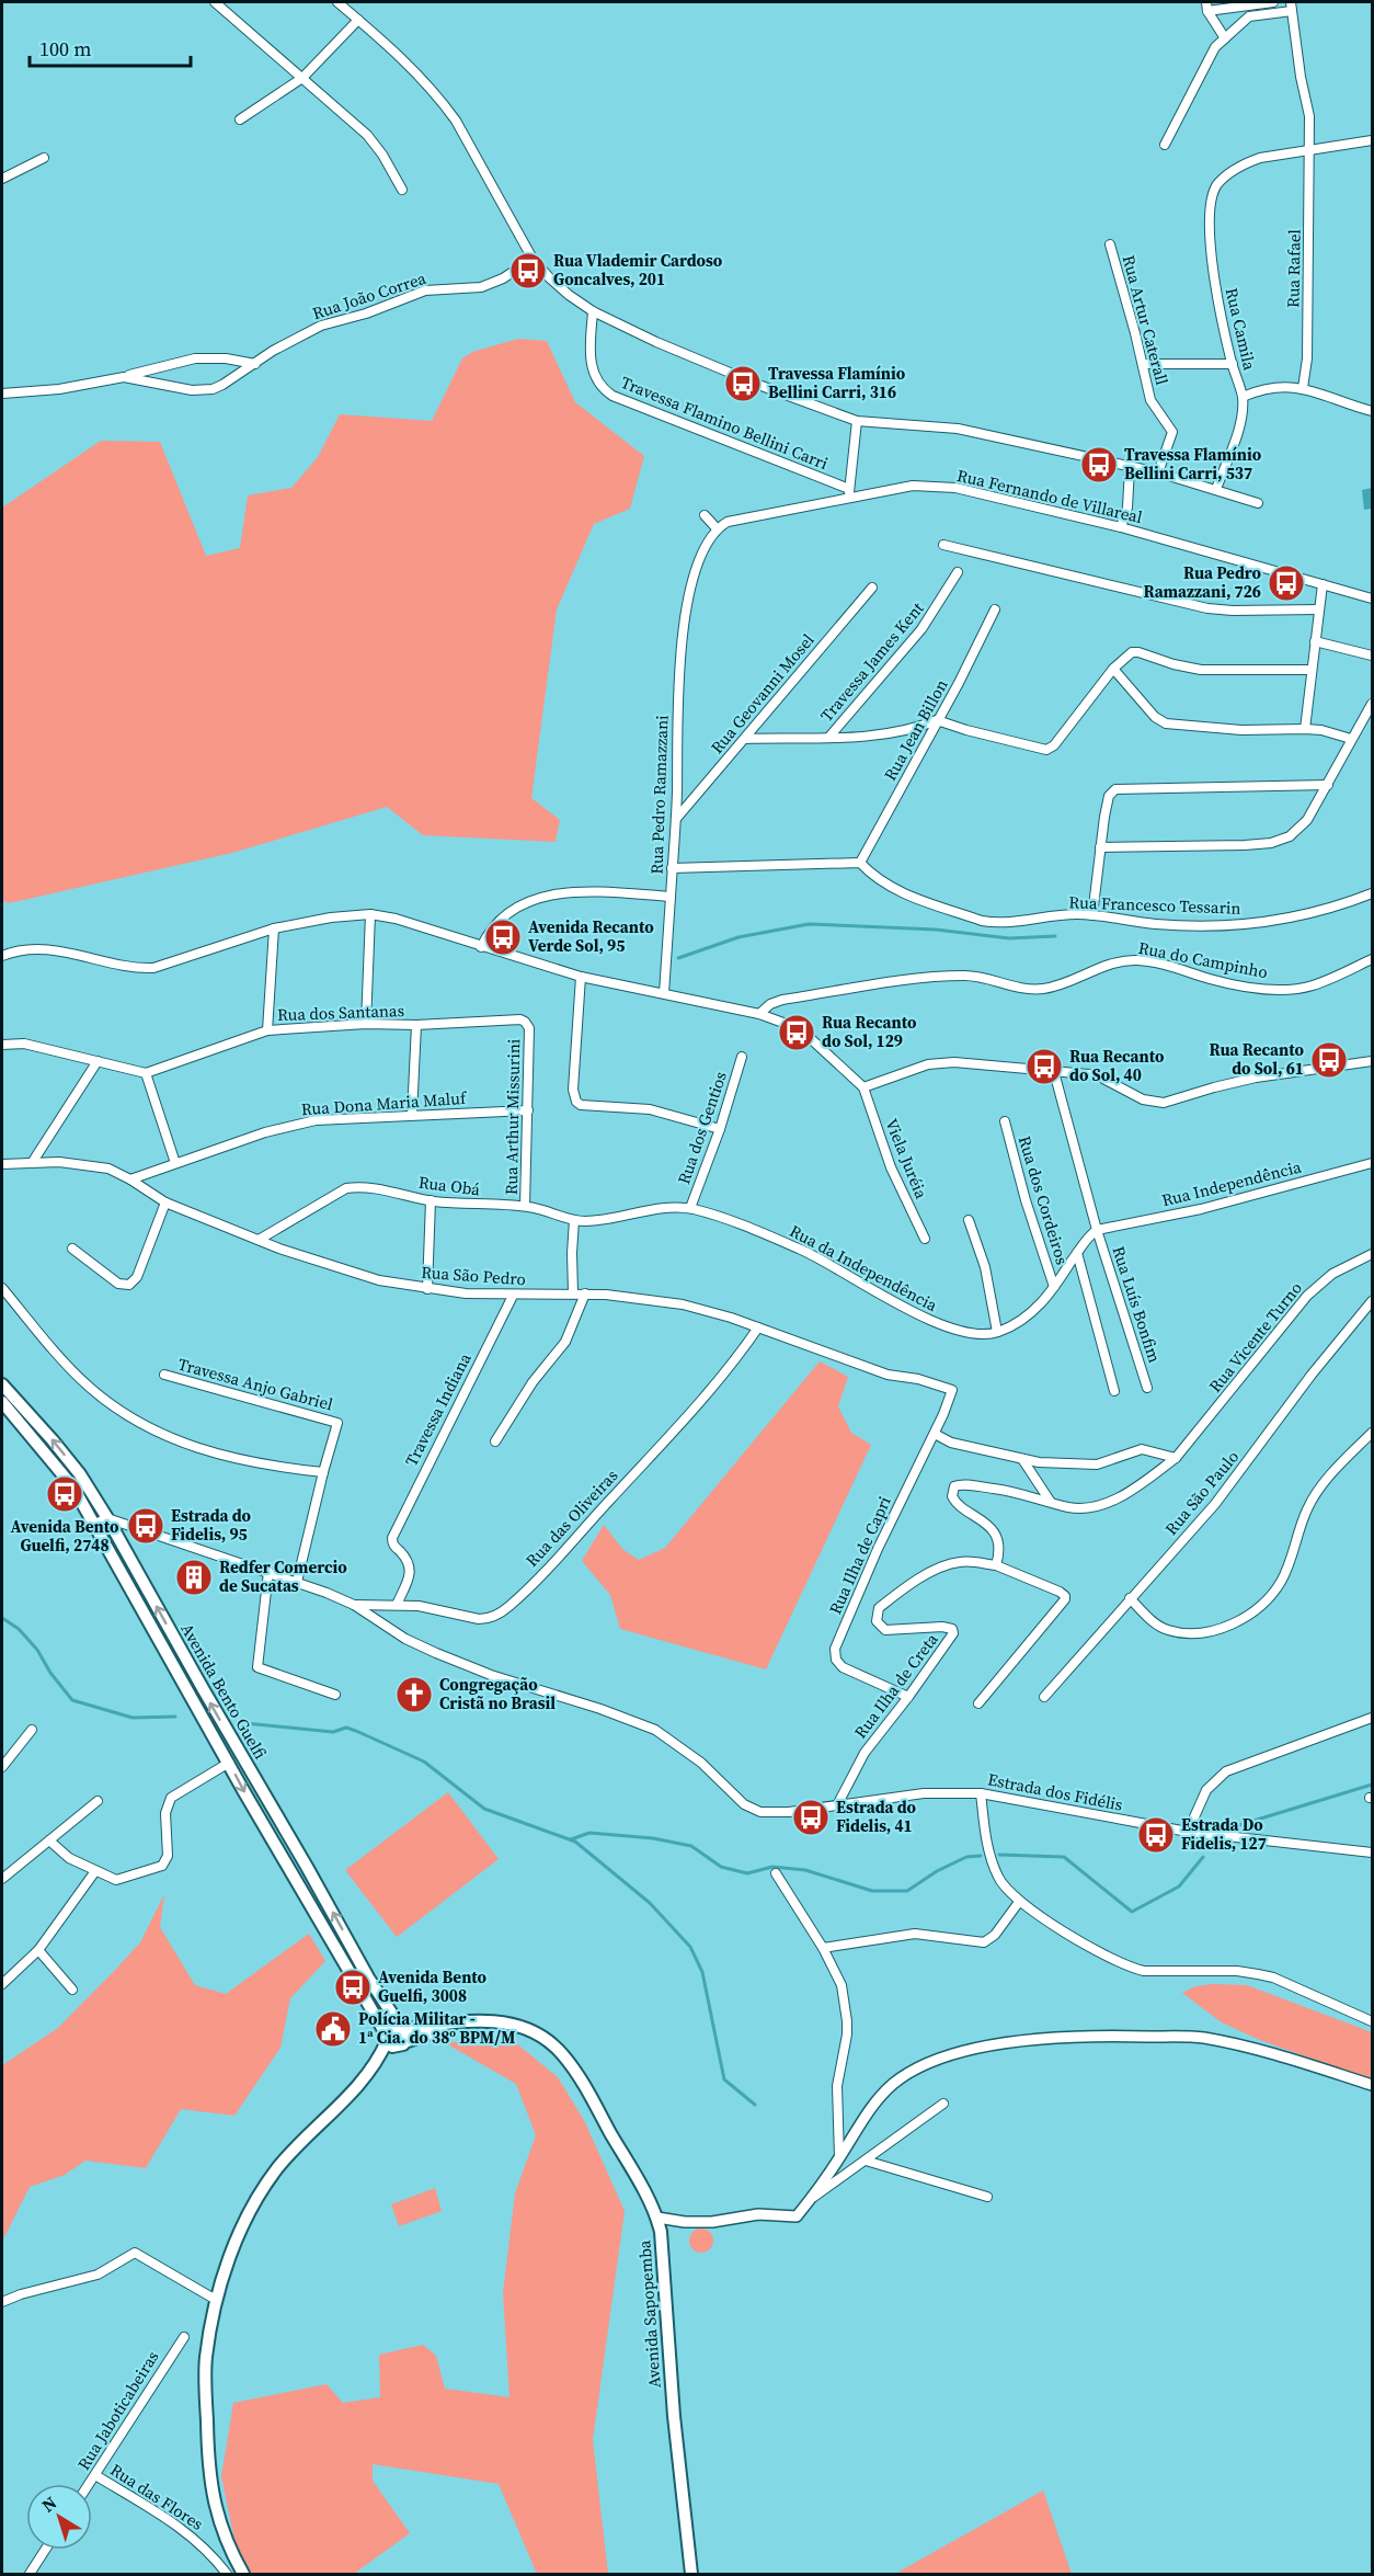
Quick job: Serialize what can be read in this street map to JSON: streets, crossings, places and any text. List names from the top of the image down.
{
  "streets": {
    "main road": ["Avenida Bento Guelfi", "Avenida Sapopemba"],
    "street": [
      "Rua Rafael",
      "Rua João Correa",
      "Rua Artur Caterall",
      "Rua Camila",
      "Travessa Flamino Bellini Carri",
      "Rua Fernando de Villareal",
      "Travessa James Kent",
      "Rua Geovanni Mosel",
      "Rua Jean Billon",
      "Rua Pedro Ramazzani",
      "Rua Francesco Tessarin",
      "Rua do Campinho",
      "Rua dos Santanas",
      "Rua Dona Maria Maluf",
      "Rua Arthur Missurini",
      "Rua dos Gentios",
      "Viela Juréia",
      "Rua Independência",
      "Rua Obá",
      "Rua dos Cordeiros",
      "Rua da Independência",
      "Rua São Pedro",
      "Rua Luís Bonfim",
      "Rua Vicente Turno",
      "Travessa Anjo Gabriel",
      "Travessa Indiana",
      "Rua São Paulo",
      "Rua das Oliveiras",
      "Rua Ilha de Capri",
      "Rua Ilha de Creta",
      "Estrada dos Fidélis",
      "Rua Jaboticabeiras",
      "Rua das Flores"
    ]
  },
  "crossings": [
    ["Rua Rafael", "Rua Camila"],
    ["Travessa Flamino Bellini Carri", "Rua Fernando de Villareal"],
    ["Rua Fernando de Villareal", "Rua Pedro Ramazzani"],
    ["Rua Geovanni Mosel", "Rua Pedro Ramazzani"],
    ["Rua Jean Billon", "Rua Francesco Tessarin"],
    ["Rua dos Santanas", "Rua Arthur Missurini"],
    ["Rua Dona Maria Maluf", "Rua Arthur Missurini"],
    ["Rua Dona Maria Maluf", "Rua São Pedro"],
    ["Rua Arthur Missurini", "Rua Obá"],
    ["Rua dos Gentios", "Rua da Independência"],
    ["Rua Independência", "Rua da Independência"],
    ["Rua Independência", "Rua Luís Bonfim"],
    ["Rua Obá", "Rua da Independência"],
    ["Rua Obá", "Rua São Pedro"],
    ["Rua dos Cordeiros", "Rua da Independência"],
    ["Rua da Independência", "Rua Luís Bonfim"],
    ["Rua São Pedro", "Travessa Indiana"],
    ["Rua São Pedro", "Rua das Oliveiras"],
    ["Rua São Pedro", "Rua Ilha de Capri"],
    ["Rua Vicente Turno", "Rua Ilha de Creta"],
    ["Travessa Indiana", "Rua das Oliveiras"],
    ["Rua das Oliveiras", "Estrada dos Fidélis"],
    ["Rua Ilha de Capri", "Rua Ilha de Creta"],
    ["Rua Ilha de Creta", "Estrada dos Fidélis"],
    ["Avenida Bento Guelfi", "Estrada dos Fidélis"],
    ["Avenida Bento Guelfi", "Avenida Sapopemba"],
    ["Rua Jaboticabeiras", "Rua das Flores"]
  ],
  "places": {
    "bus stop": [
      "Rua Vlademir Cardoso Goncalves, 201",
      "Travessa Flamínio Bellini Carri, 316",
      "Travessa Flamínio Bellini Carri, 537",
      "Rua Pedro Ramazzani, 726",
      "Avenida Recanto Verde Sol, 95",
      "Rua Recanto do Sol, 129",
      "Rua Recanto do Sol, 61",
      "Rua Recanto do Sol, 40",
      "Avenida Bento Guelfi, 2748",
      "Estrada do Fidelis, 95",
      "Estrada do Fidelis, 41",
      "Estrada Do Fidelis, 127",
      "Avenida Bento Guelfi, 3008"
    ],
    "building": ["Redfer Comercio de Sucatas"],
    "church": ["Congregação Cristã no Brasil"],
    "public building": ["Polícia Militar - 1ª Cia. do 38º BPM/M"]
  },
  "scale_bar": "100 m",
  "north": "top left"
}
